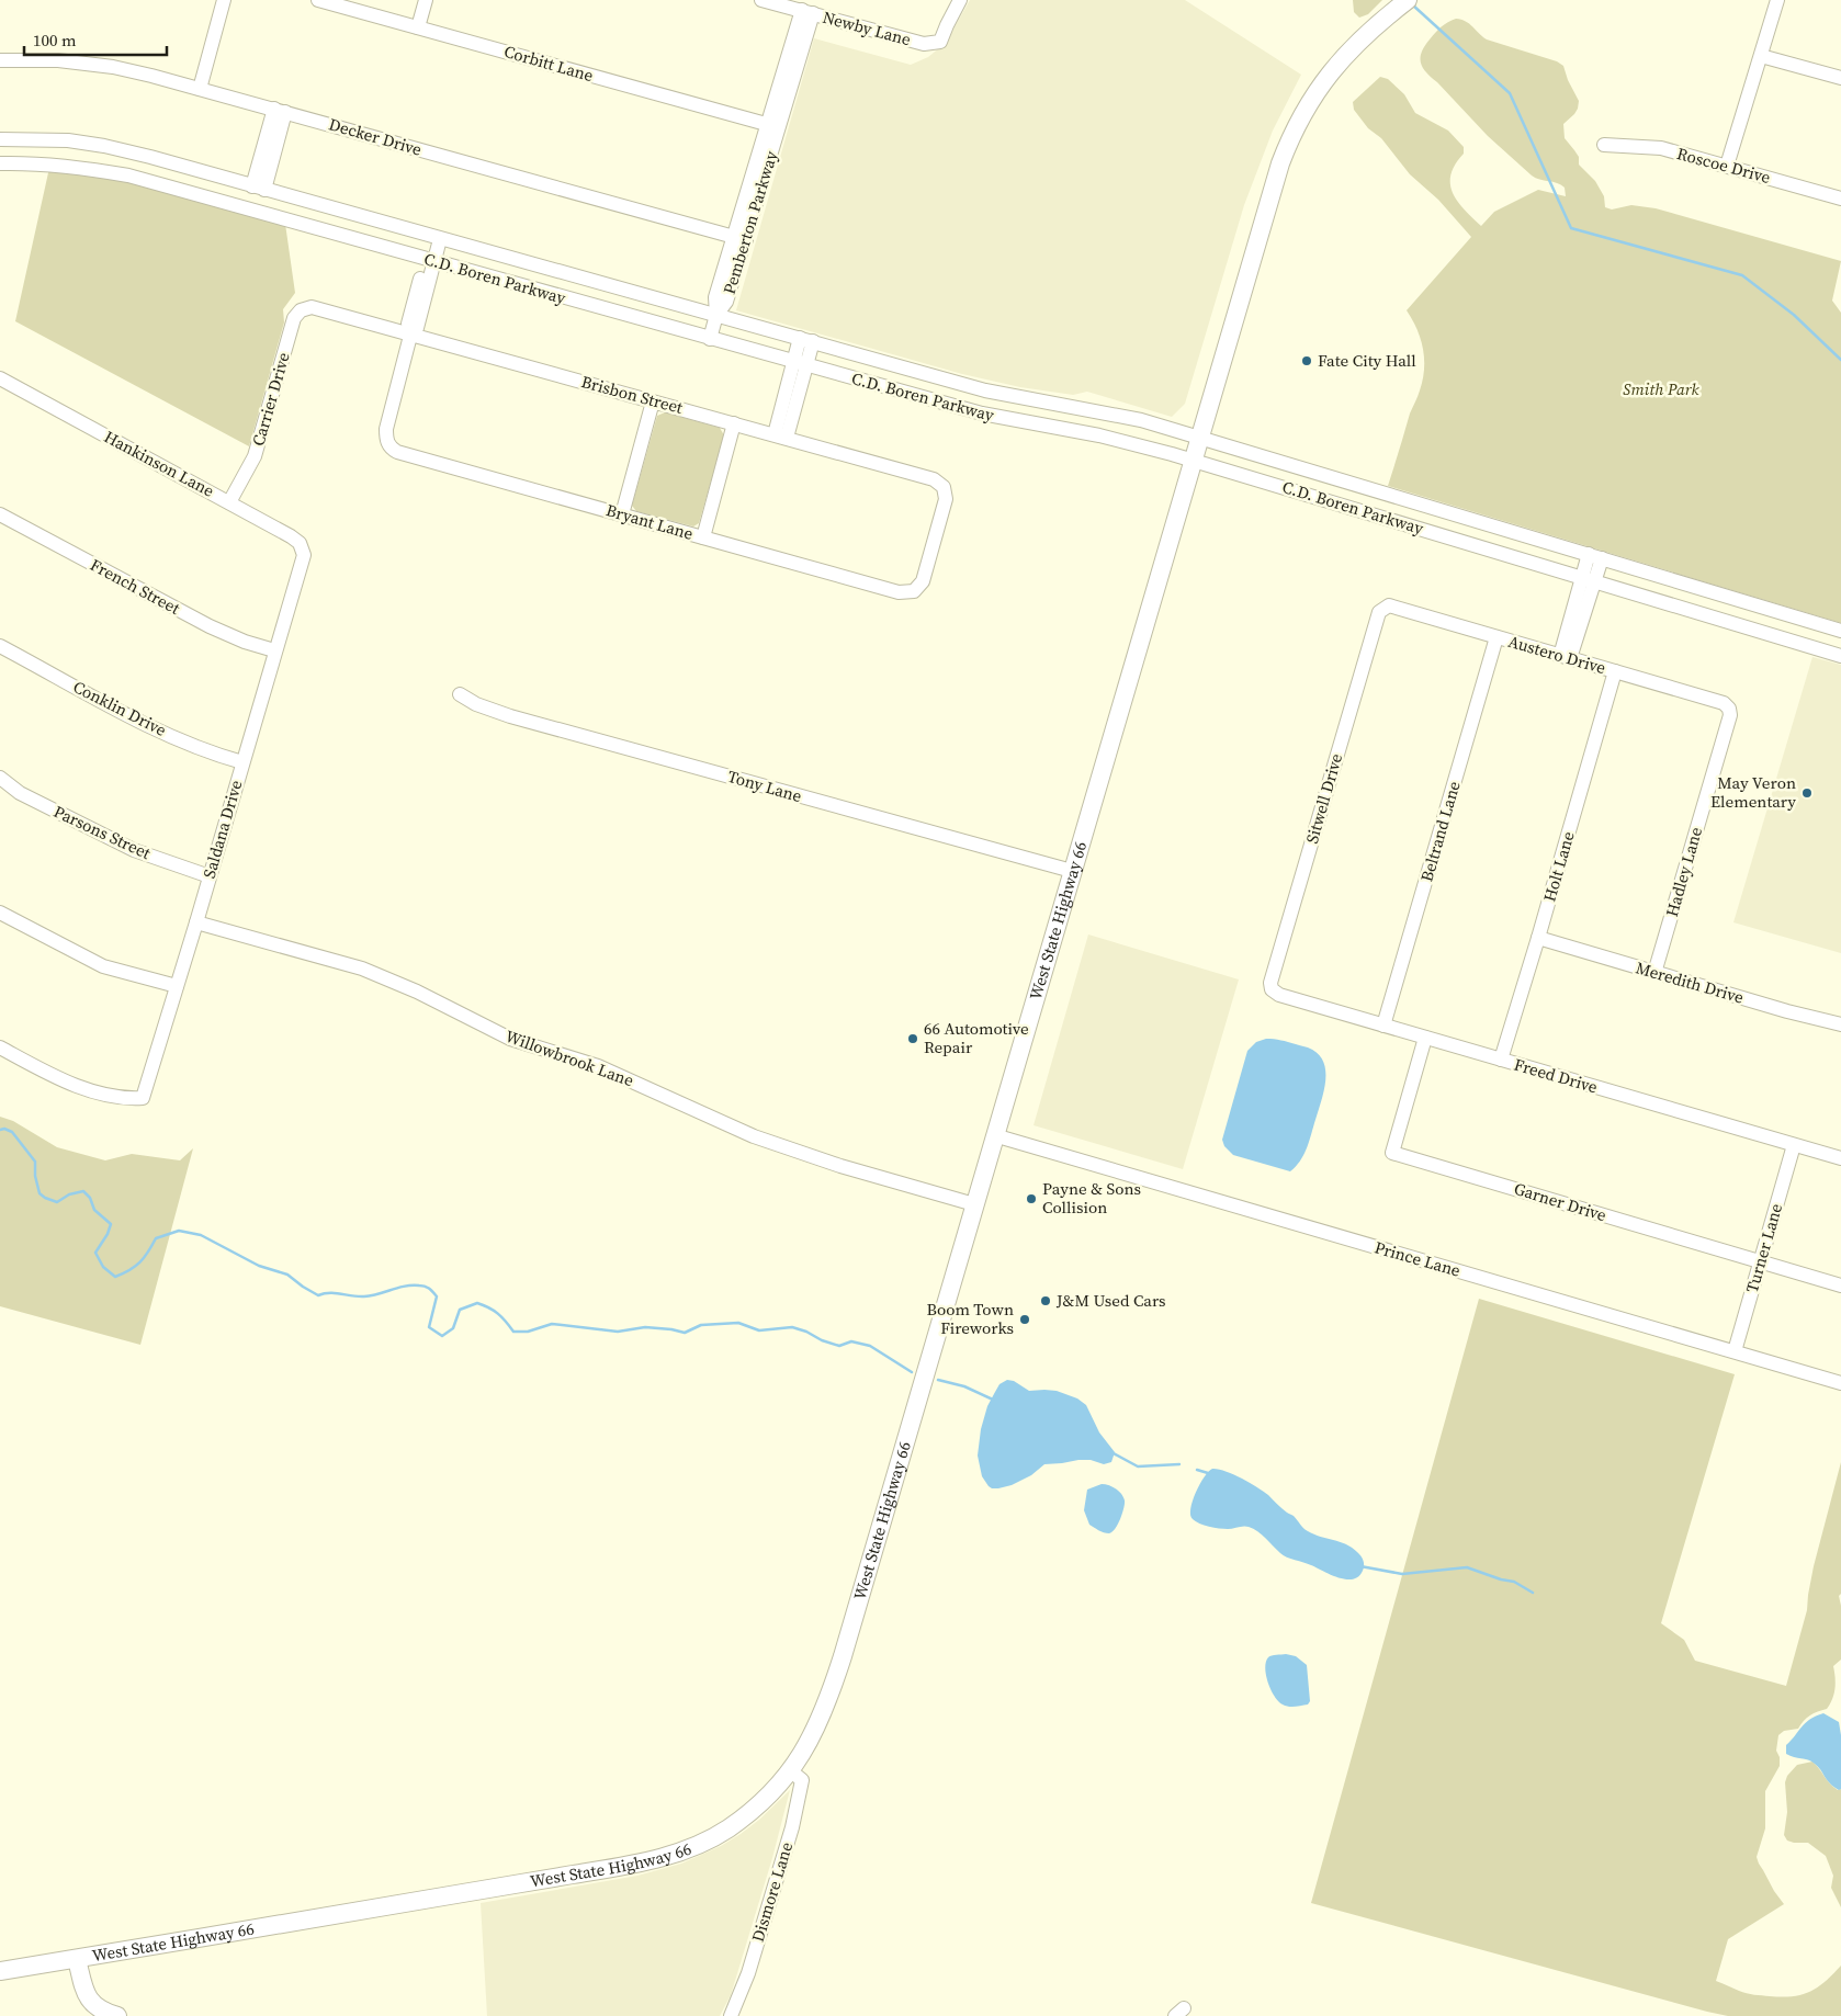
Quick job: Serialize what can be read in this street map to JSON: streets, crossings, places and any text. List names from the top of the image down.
{
  "streets": {
    "main road": ["West State Highway 66"],
    "street": [
      "Newby Lane",
      "Corbitt Lane",
      "Decker Drive",
      "Roscoe Drive",
      "Pemberton Parkway",
      "C.D. Boren Parkway",
      "Brisbon Street",
      "Carrier Drive",
      "Hankinson Lane",
      "Bryant Lane",
      "French Street",
      "Austero Drive",
      "Conklin Drive",
      "Tony Lane",
      "Sitwell Drive",
      "Saldana Drive",
      "Beltrand Lane",
      "Parsons Street",
      "Holt Lane",
      "Hadley Lane",
      "Meredith Drive",
      "Willowbrook Lane",
      "Freed Drive",
      "Garner Drive",
      "Turner Lane",
      "Prince Lane",
      "Dismore Lane"
    ]
  },
  "crossings": [
    ["Newby Lane", "Pemberton Parkway"],
    ["Corbitt Lane", "Pemberton Parkway"],
    ["Decker Drive", "Pemberton Parkway"],
    ["Pemberton Parkway", "C.D. Boren Parkway"],
    ["C.D. Boren Parkway", "West State Highway 66"],
    ["Brisbon Street", "Carrier Drive"],
    ["Brisbon Street", "Bryant Lane"],
    ["Carrier Drive", "Hankinson Lane"],
    ["Hankinson Lane", "Saldana Drive"],
    ["French Street", "Saldana Drive"],
    ["Austero Drive", "Sitwell Drive"],
    ["Austero Drive", "Beltrand Lane"],
    ["Austero Drive", "Holt Lane"],
    ["Austero Drive", "Hadley Lane"],
    ["Conklin Drive", "Saldana Drive"],
    ["Tony Lane", "West State Highway 66"],
    ["Sitwell Drive", "Freed Drive"],
    ["Saldana Drive", "Parsons Street"],
    ["Saldana Drive", "Willowbrook Lane"],
    ["Beltrand Lane", "Freed Drive"],
    ["Holt Lane", "Meredith Drive"],
    ["Holt Lane", "Freed Drive"],
    ["Hadley Lane", "Meredith Drive"],
    ["West State Highway 66", "Willowbrook Lane"],
    ["West State Highway 66", "Prince Lane"],
    ["West State Highway 66", "Dismore Lane"],
    ["Freed Drive", "Garner Drive"],
    ["Freed Drive", "Turner Lane"],
    ["Garner Drive", "Turner Lane"],
    ["Turner Lane", "Prince Lane"]
  ],
  "parks": ["Smith Park"],
  "places": [
    "Fate City Hall",
    "May Veron Elementary",
    "66 Automotive Repair",
    "Payne & Sons Collision",
    "J&M Used Cars",
    "Boom Town Fireworks"
  ],
  "scale_bar": "100 m"
}
